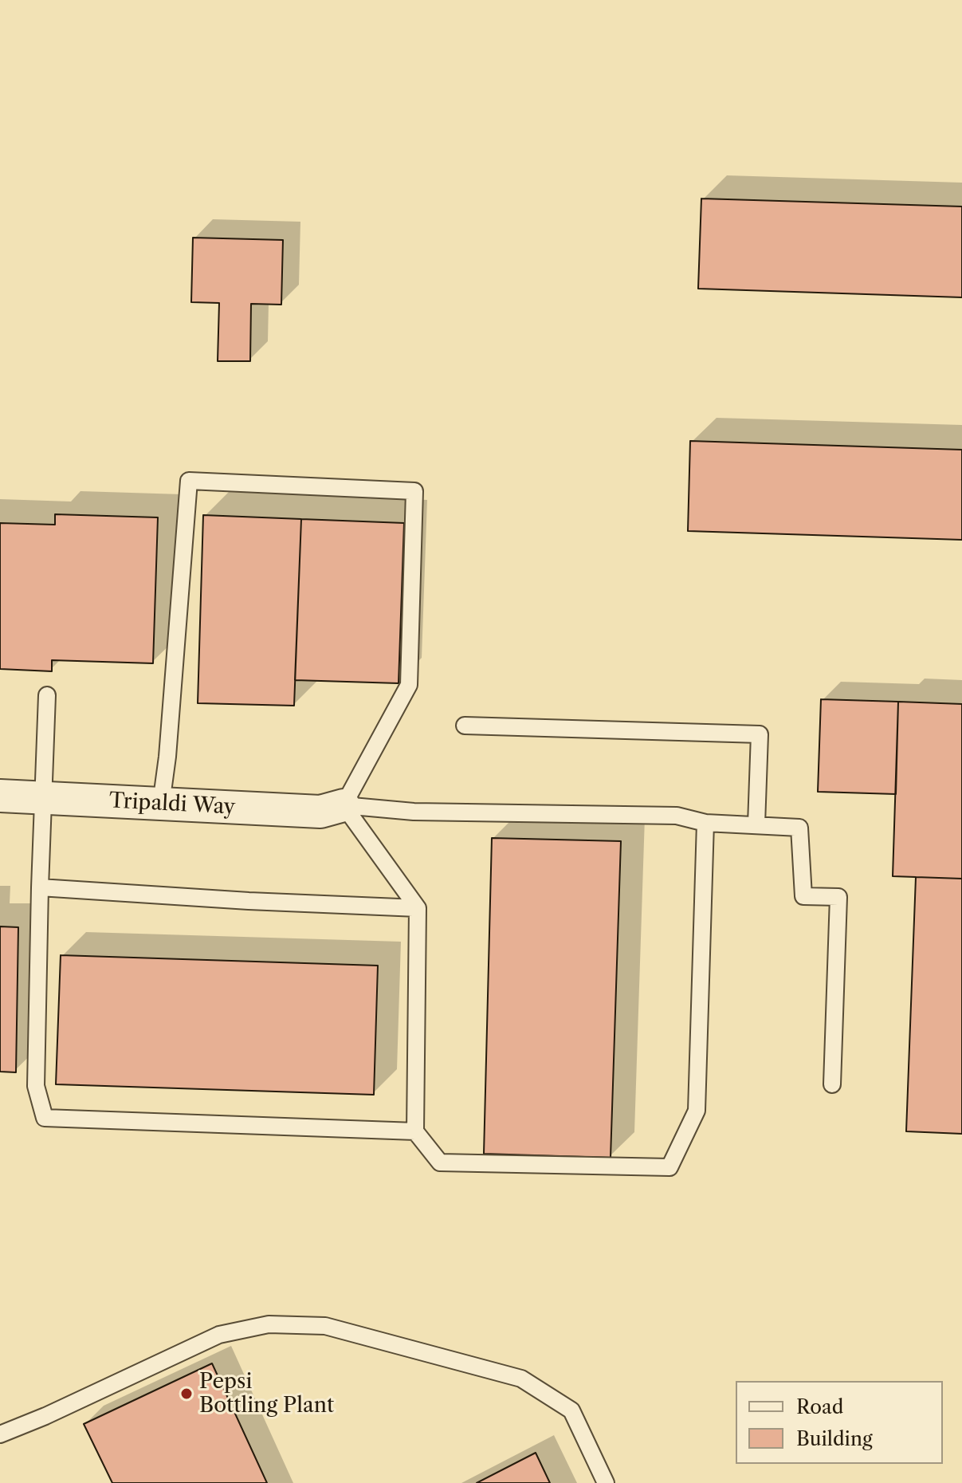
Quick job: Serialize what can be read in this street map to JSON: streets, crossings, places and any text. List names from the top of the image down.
{
  "streets": {
    "street": ["Tripaldi Way"]
  },
  "places": ["Pepsi Bottling Plant"],
  "legend": ["Road", "Building"]
}
